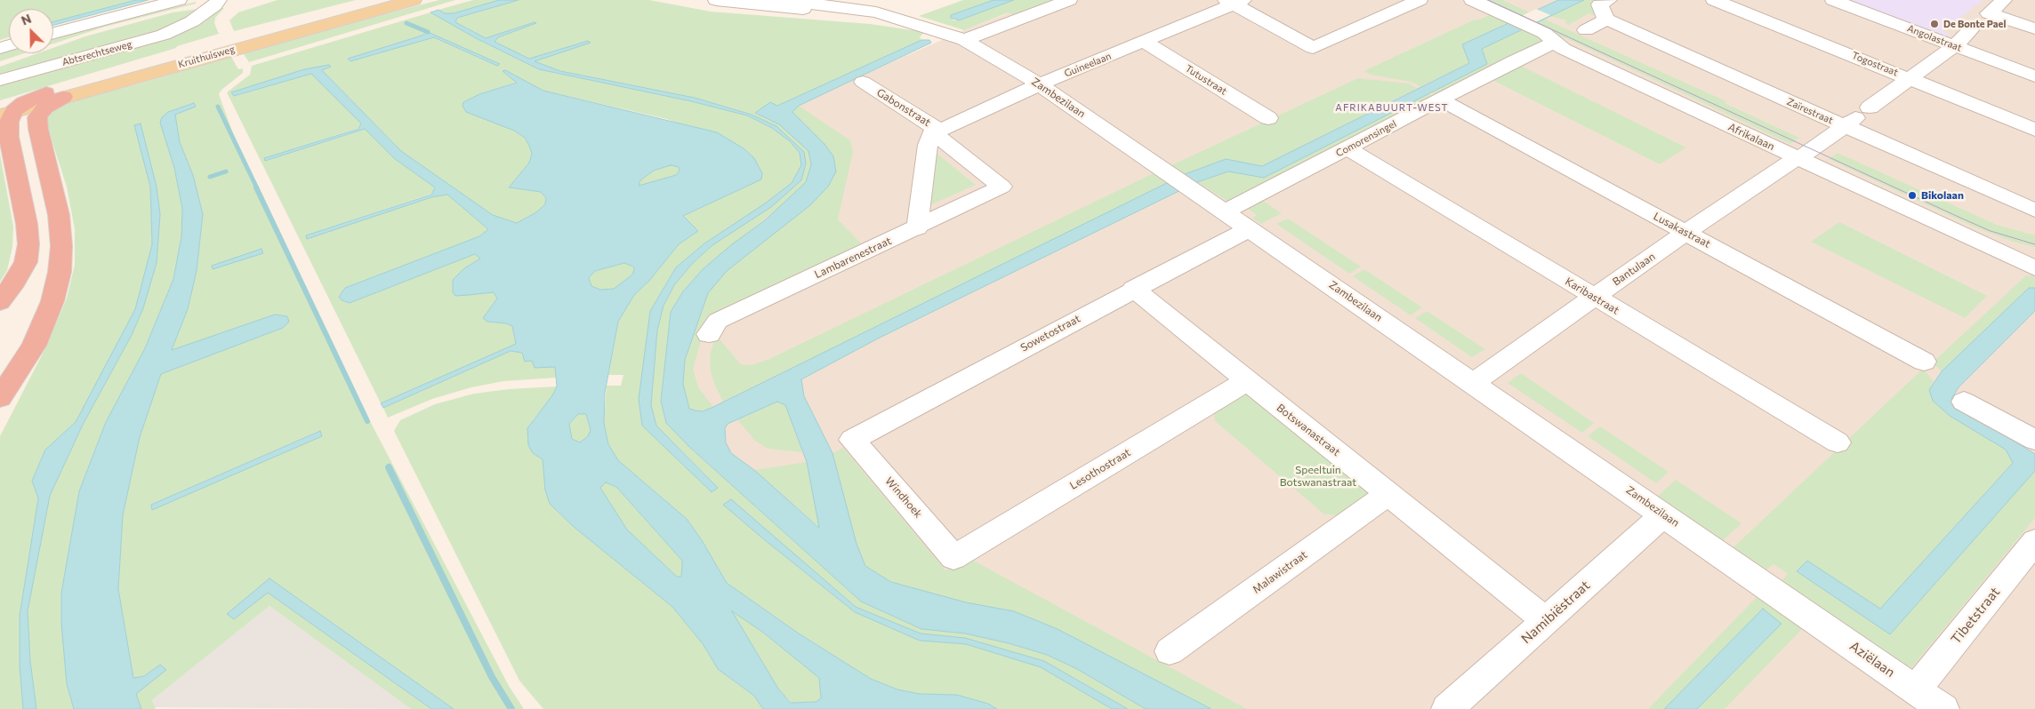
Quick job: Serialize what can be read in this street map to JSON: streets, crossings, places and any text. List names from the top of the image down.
{
  "streets": {
    "main road": ["Kruithuisweg"],
    "street": [
      "Angolastraat",
      "Abtsrechtseweg",
      "Togostraat",
      "Guineelaan",
      "Tutustraat",
      "Zambezilaan",
      "Gabonstraat",
      "Zaïrestraat",
      "Afrikalaan",
      "Comorensingel",
      "Lusakastraat",
      "Lambarenestraat",
      "Bantulaan",
      "Karibastraat",
      "Sowetostraat",
      "Botswanastraat",
      "Lesothostraat",
      "Windhoek",
      "Malawistraat",
      "Namibiëstraat",
      "Tibetstraat",
      "Aziëlaan"
    ]
  },
  "crossings": [
    ["Guineelaan", "Tutustraat"],
    ["Guineelaan", "Zambezilaan"],
    ["Guineelaan", "Gabonstraat"],
    ["Zambezilaan", "Comorensingel"],
    ["Zambezilaan", "Bantulaan"],
    ["Zambezilaan", "Sowetostraat"],
    ["Zambezilaan", "Namibiëstraat"],
    ["Zambezilaan", "Aziëlaan"],
    ["Gabonstraat", "Lambarenestraat"],
    ["Afrikalaan", "Comorensingel"],
    ["Afrikalaan", "Bantulaan"],
    ["Comorensingel", "Lusakastraat"],
    ["Comorensingel", "Karibastraat"],
    ["Lusakastraat", "Bantulaan"],
    ["Bantulaan", "Karibastraat"],
    ["Sowetostraat", "Botswanastraat"],
    ["Sowetostraat", "Windhoek"],
    ["Botswanastraat", "Lesothostraat"],
    ["Botswanastraat", "Malawistraat"],
    ["Botswanastraat", "Namibiëstraat"],
    ["Lesothostraat", "Windhoek"],
    ["Tibetstraat", "Aziëlaan"]
  ],
  "districts": ["AFRIKABUURT-WEST"],
  "parks": ["Speeltuin Botswanastraat"],
  "places": ["De Bonte Pael", "Bikolaan"],
  "north": "top left"
}
